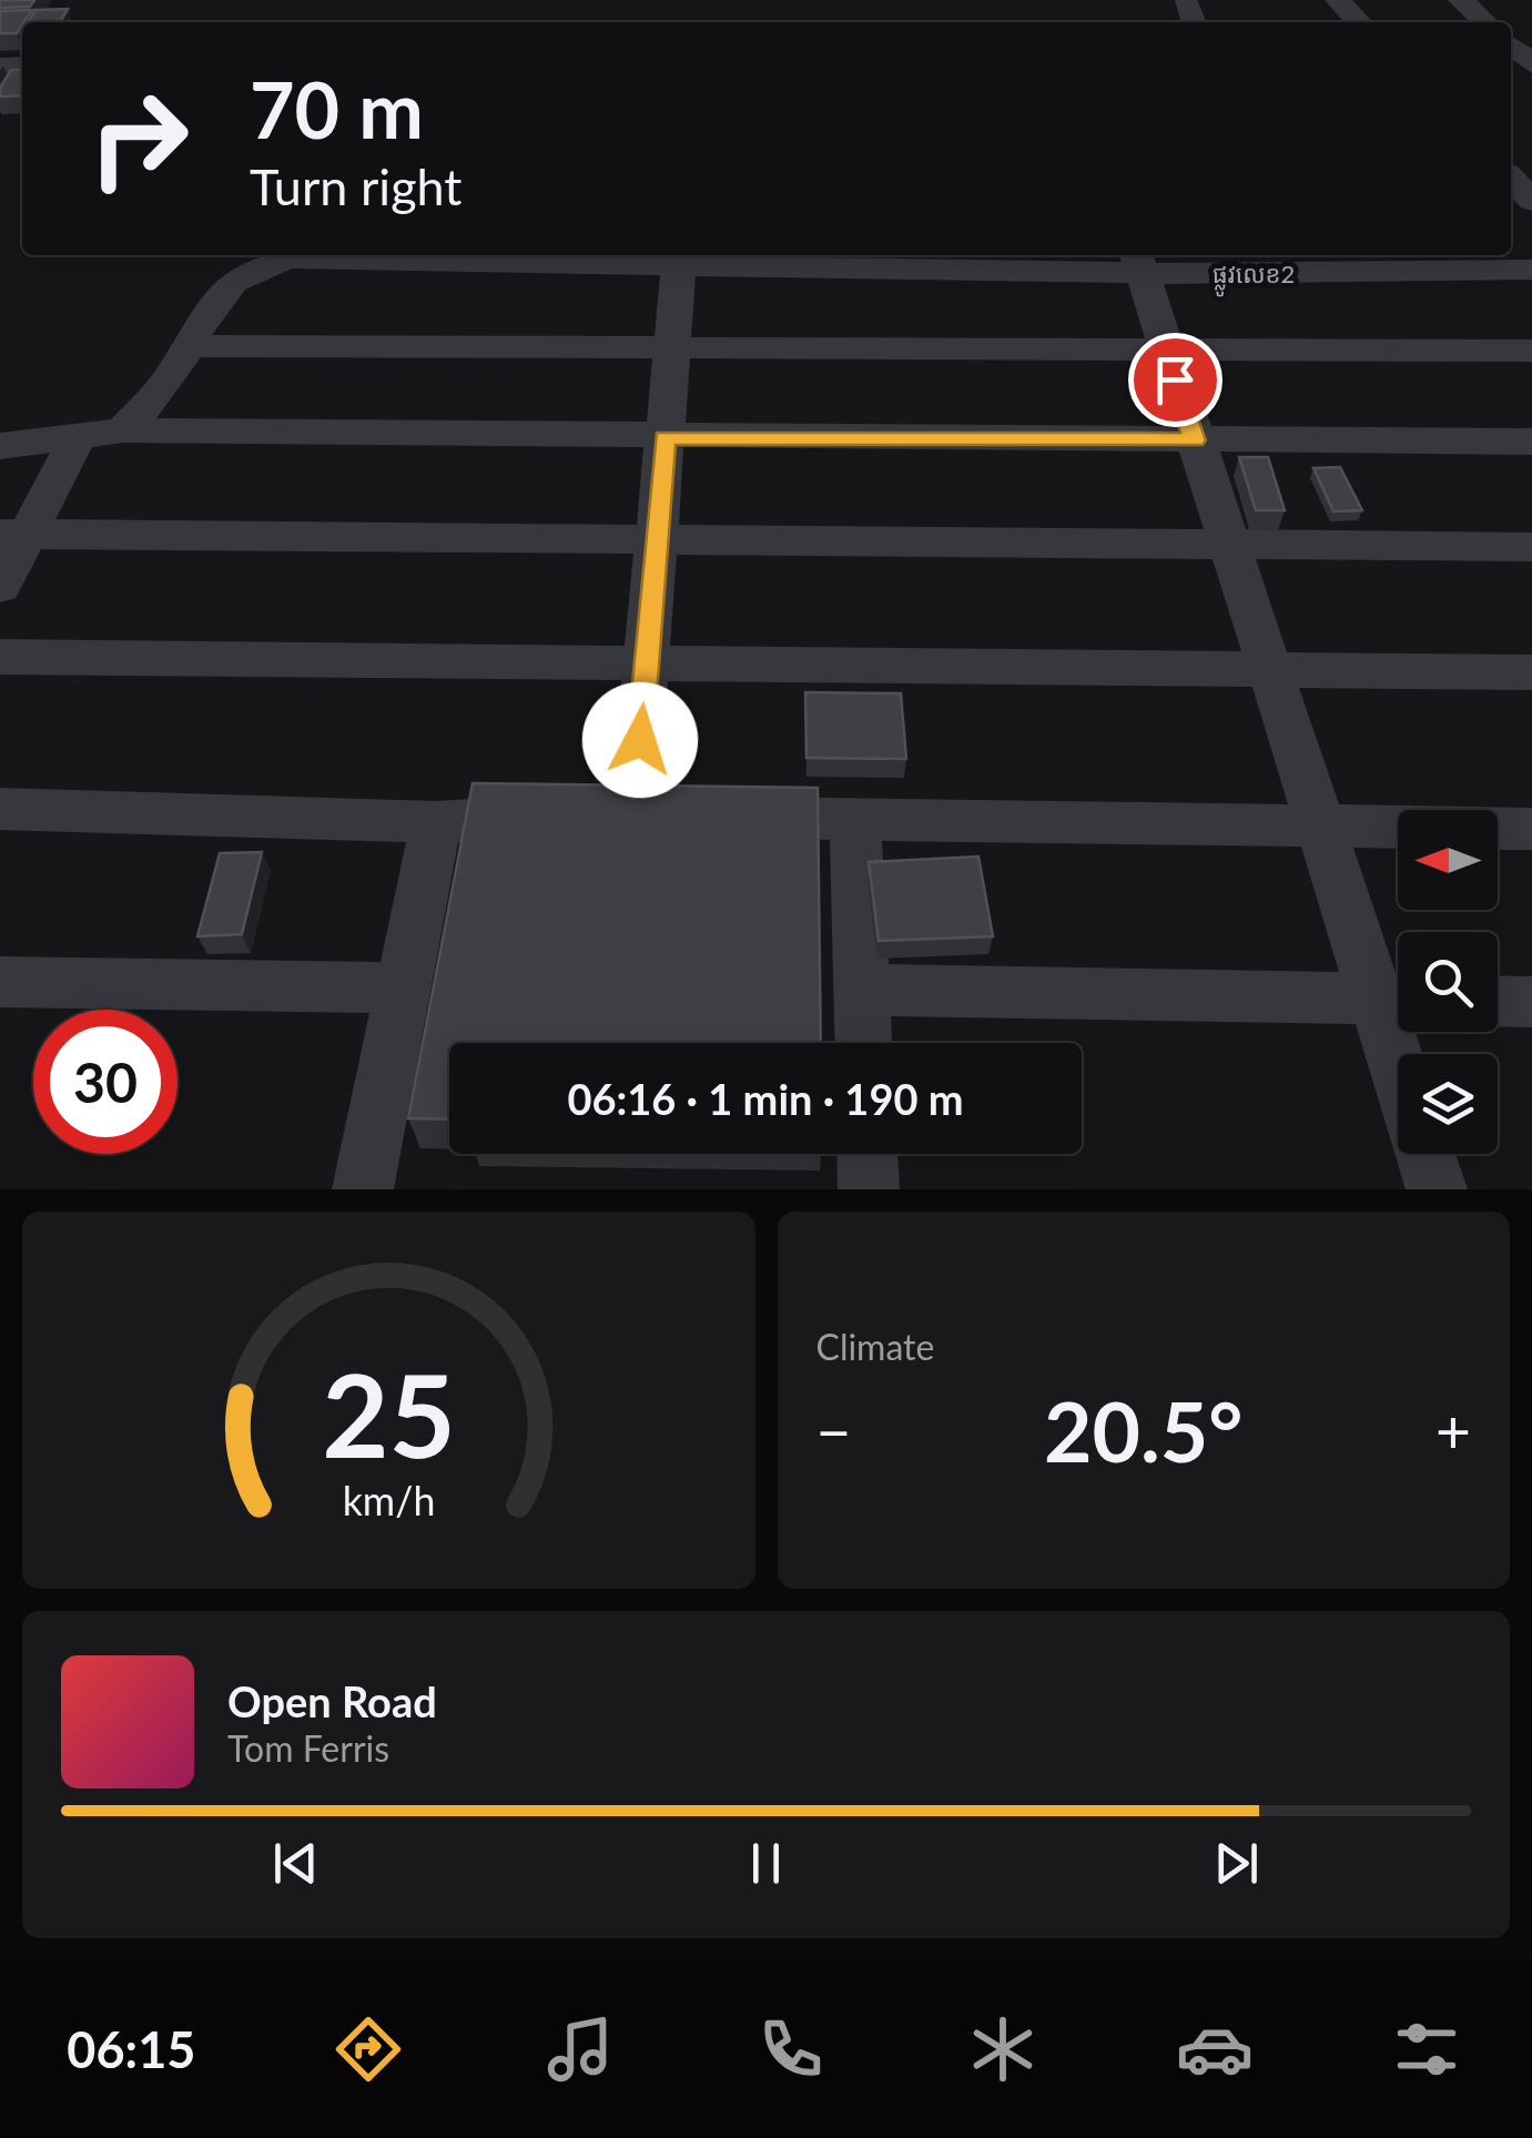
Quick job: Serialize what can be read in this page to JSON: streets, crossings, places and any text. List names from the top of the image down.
{
  "streets": {
    "street": ["ផ្លូវលេខ2"]
  },
  "north": "left",
  "page": {
    "turn": ["70 m", "Turn right"],
    "limit": "30",
    "trip": "06:16 · 1 min · 190 m",
    "tile": "Climate",
    "heat": ["−", "20.5°", "+"],
    "song": ["Open Road", "Tom Ferris"],
    "tabs": "06:15",
    "gauge": ["25", "km/h"]
  }
}
